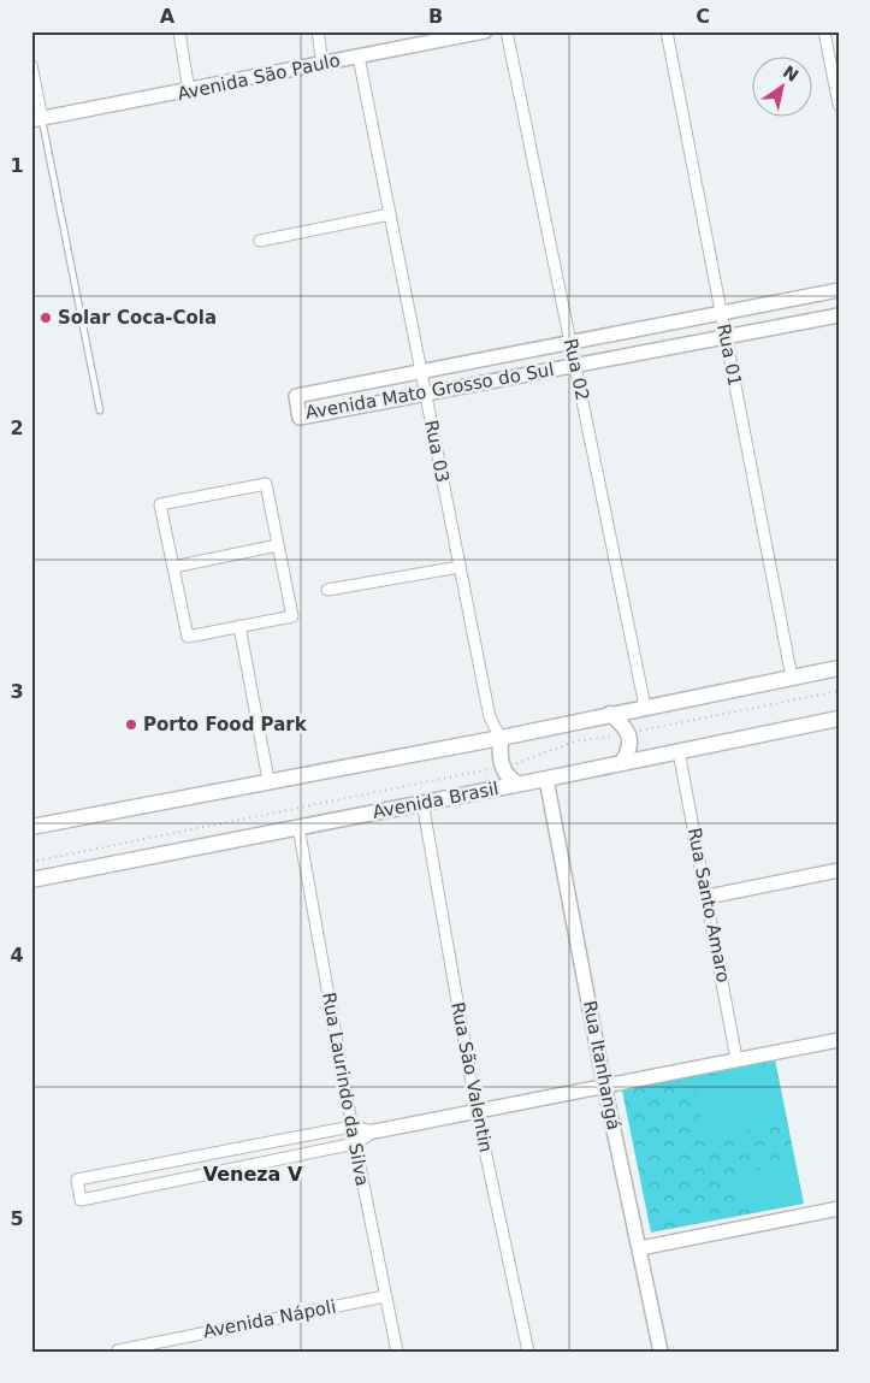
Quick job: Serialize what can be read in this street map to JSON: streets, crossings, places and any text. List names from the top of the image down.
{
  "streets": {
    "main road": ["Avenida Brasil"],
    "street": [
      "Avenida São Paulo",
      "Rua 01",
      "Rua 02",
      "Avenida Mato Grosso do Sul",
      "Rua 03",
      "Rua Santo Amaro",
      "Rua Itanhangá",
      "Rua São Valentin",
      "Rua Laurindo da Silva",
      "Avenida Nápoli"
    ]
  },
  "crossings": [
    ["Avenida São Paulo", "Rua 03"],
    ["Rua 01", "Avenida Mato Grosso do Sul"],
    ["Rua 02", "Avenida Mato Grosso do Sul"],
    ["Avenida Mato Grosso do Sul", "Rua 03"],
    ["Avenida Brasil", "Rua Santo Amaro"],
    ["Avenida Brasil", "Rua Itanhangá"],
    ["Avenida Brasil", "Rua São Valentin"],
    ["Avenida Brasil", "Rua Laurindo da Silva"],
    ["Rua Laurindo da Silva", "Avenida Nápoli"]
  ],
  "districts": ["Veneza V"],
  "places": ["Solar Coca-Cola", "Porto Food Park"],
  "north": "top right",
  "grid": {
    "columns": ["A", "B", "C"],
    "rows": [
      "1",
      "2",
      "3",
      "4",
      "5"
    ]
  }
}
